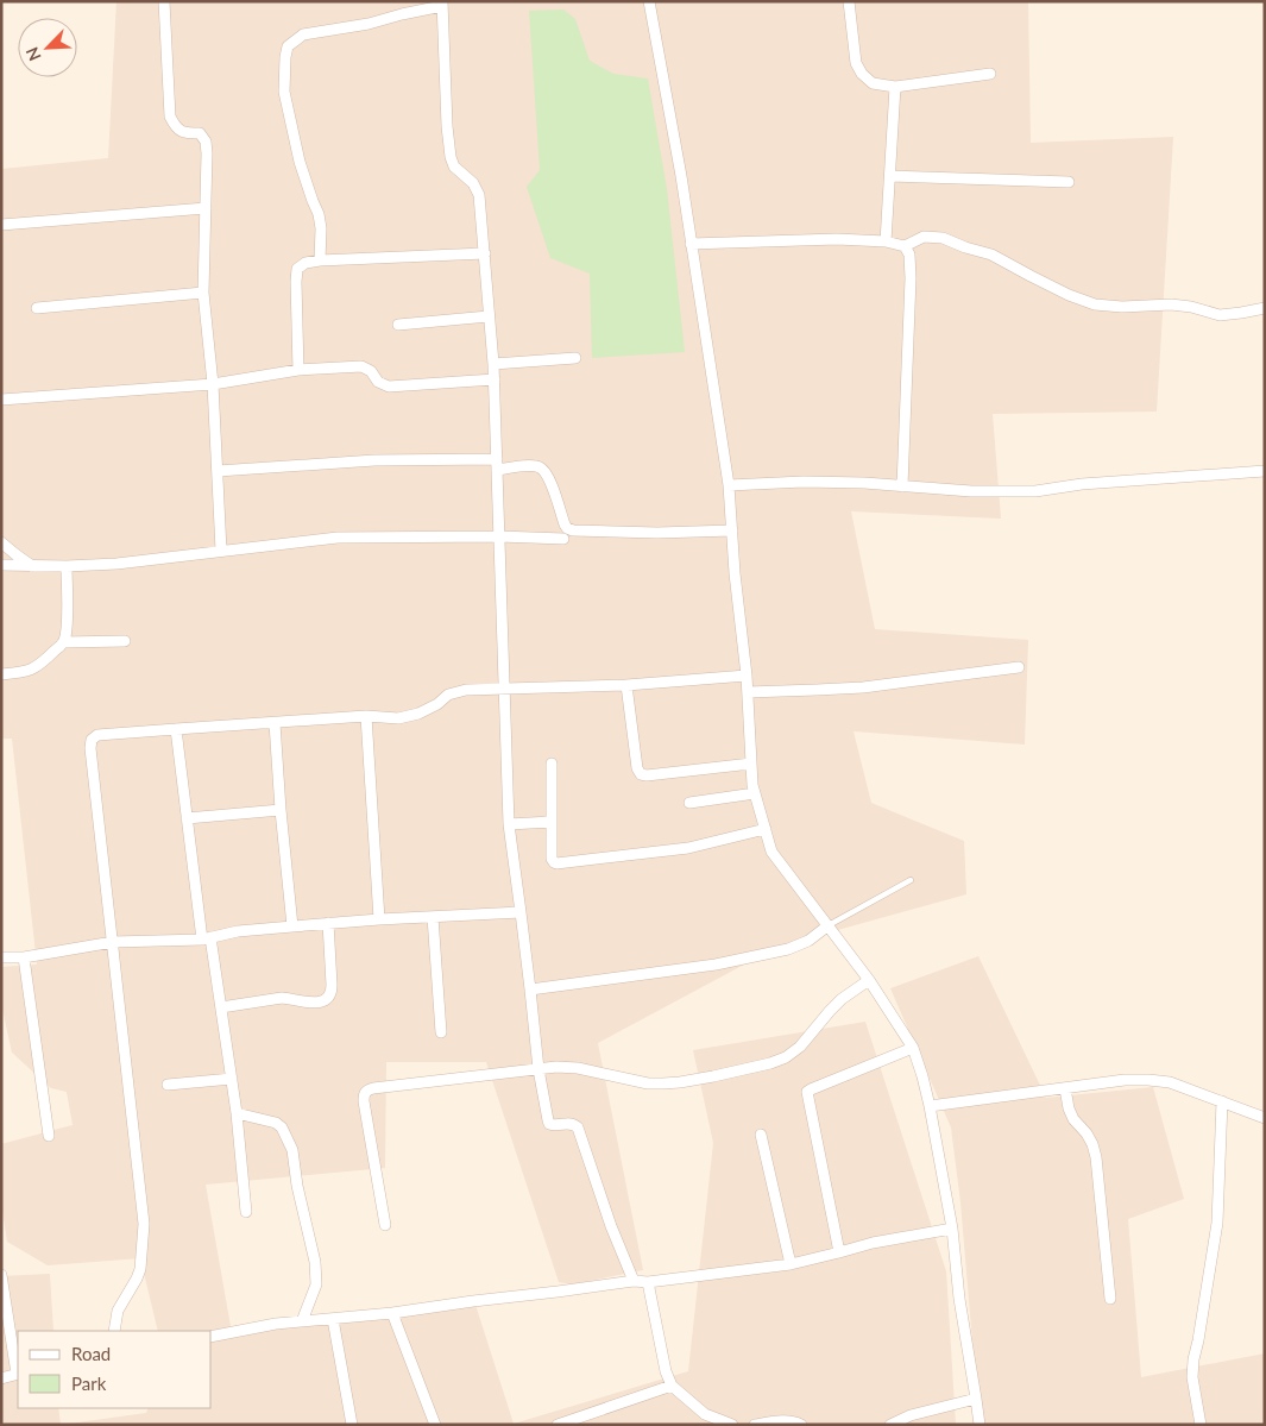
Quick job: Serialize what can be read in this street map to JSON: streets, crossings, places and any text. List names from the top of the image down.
{
  "legend": ["Road", "Park"],
  "north": "bottom left"
}
